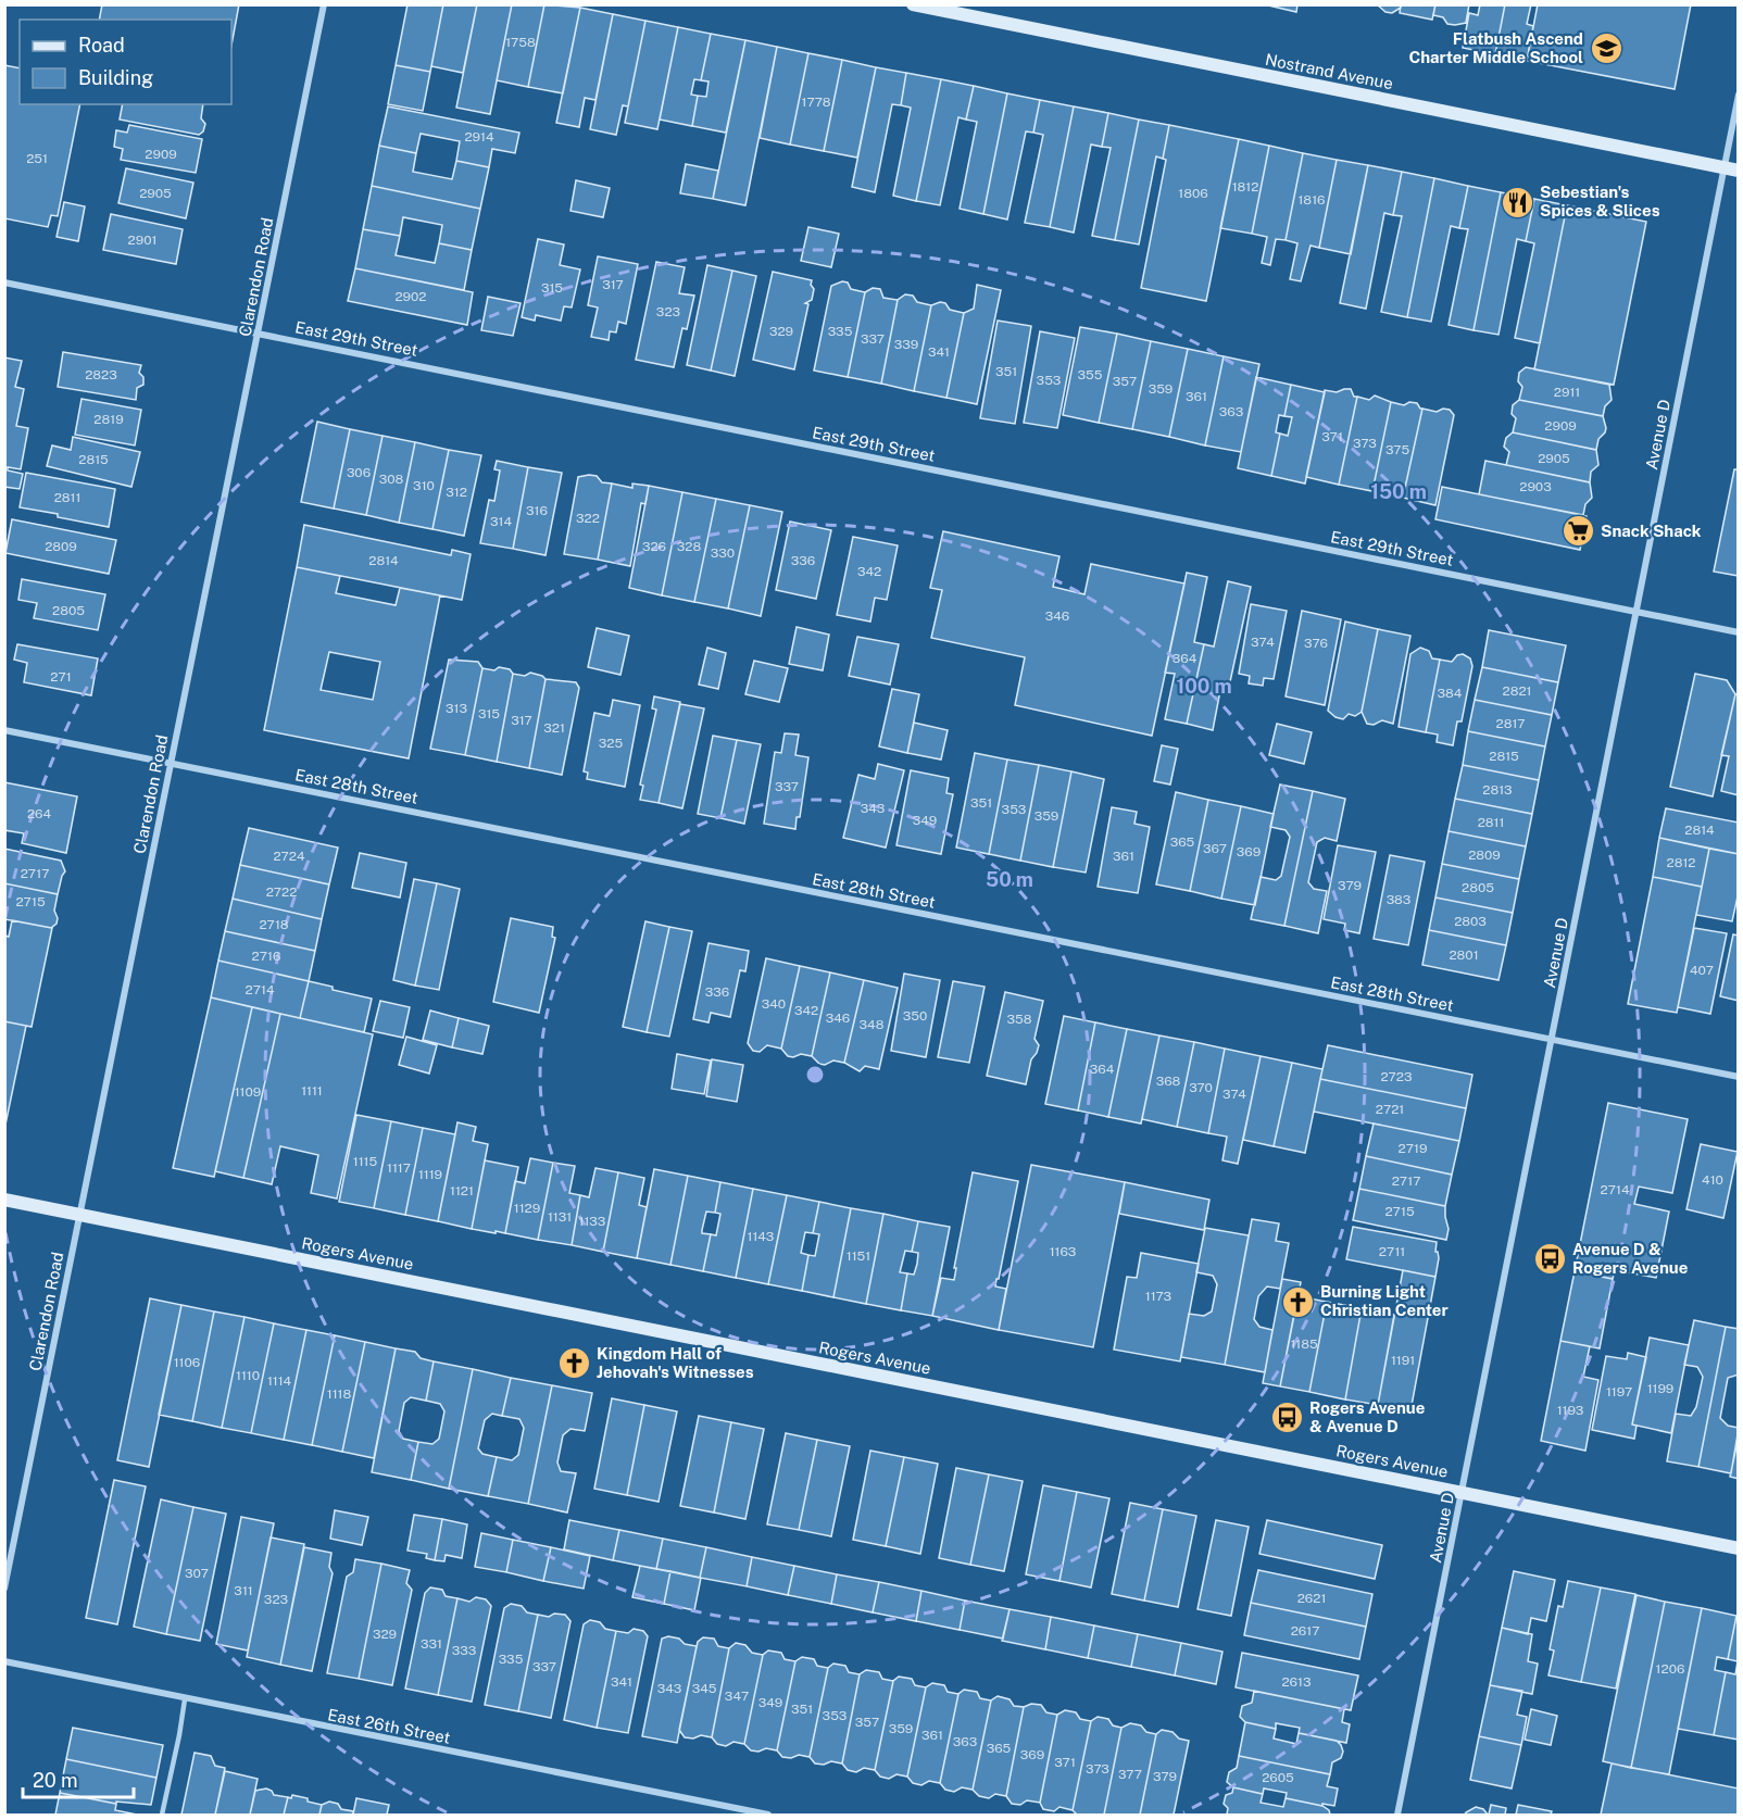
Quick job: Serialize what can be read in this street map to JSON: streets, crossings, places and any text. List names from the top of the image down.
{
  "streets": {
    "main road": ["Nostrand Avenue", "Rogers Avenue"],
    "street": [
      "Clarendon Road",
      "East 29th Street",
      "Avenue D",
      "East 28th Street",
      "East 26th Street"
    ]
  },
  "crossings": [
    ["Nostrand Avenue", "Avenue D"],
    ["Clarendon Road", "East 29th Street"],
    ["Clarendon Road", "East 28th Street"],
    ["Clarendon Road", "Rogers Avenue"],
    ["East 29th Street", "Avenue D"],
    ["Avenue D", "East 28th Street"],
    ["Avenue D", "Rogers Avenue"]
  ],
  "places": {
    "school or university": ["Flatbush Ascend Charter Middle School"],
    "restaurant": ["Sebestian's Spices & Slices"],
    "supermarket": ["Snack Shack"],
    "bus stop": ["Avenue D & Rogers Avenue", "Rogers Avenue & Avenue D"],
    "church": ["Burning Light Christian Center", "Kingdom Hall of Jehovah's Witnesses"]
  },
  "house_numbers": [
    "1758",
    "1778",
    "2914",
    "2909",
    "251",
    "1812",
    "2905",
    "1806",
    "1816",
    "2901",
    "317",
    "315",
    "2902",
    "323",
    "329",
    "335",
    "337",
    "339",
    "341",
    "351",
    "2823",
    "355",
    "353",
    "357",
    "359",
    "2911",
    "361",
    "363",
    "2819",
    "2909",
    "371",
    "373",
    "375",
    "2905",
    "2815",
    "306",
    "308",
    "310",
    "2903",
    "312",
    "2811",
    "316",
    "322",
    "314",
    "2809",
    "326",
    "328",
    "330",
    "2814",
    "336",
    "342",
    "2805",
    "346",
    "374",
    "376",
    "364",
    "271",
    "2821",
    "384",
    "313",
    "315",
    "317",
    "2817",
    "321",
    "325",
    "2815",
    "337",
    "2813",
    "351",
    "343",
    "353",
    "264",
    "359",
    "349",
    "2811",
    "2814",
    "365",
    "367",
    "369",
    "2809",
    "2724",
    "361",
    "2812",
    "2717",
    "379",
    "2805",
    "2722",
    "383",
    "2715",
    "2803",
    "2718",
    "2801",
    "2716",
    "407",
    "2714",
    "336",
    "340",
    "342",
    "350",
    "346",
    "358",
    "348",
    "364",
    "2723",
    "368",
    "370",
    "1111",
    "1109",
    "374",
    "2721",
    "2719",
    "1115",
    "1117",
    "1119",
    "410",
    "2717",
    "2714",
    "1121",
    "1129",
    "2715",
    "1131",
    "1133",
    "1143",
    "1163",
    "2711",
    "1151",
    "1173",
    "1185",
    "1191",
    "1106",
    "1110",
    "1114",
    "1199",
    "1197",
    "1118",
    "1193",
    "307",
    "311",
    "2621",
    "323",
    "2617",
    "329",
    "331",
    "333",
    "335",
    "337",
    "1206",
    "341",
    "2613",
    "343",
    "345",
    "347",
    "349",
    "351",
    "353",
    "357",
    "359",
    "361",
    "363",
    "365",
    "369",
    "371",
    "373",
    "377",
    "379",
    "2605"
  ],
  "legend": ["Road", "Building"],
  "scale_bar": "20 m",
  "rings": ["150 m", "100 m", "50 m"]
}
